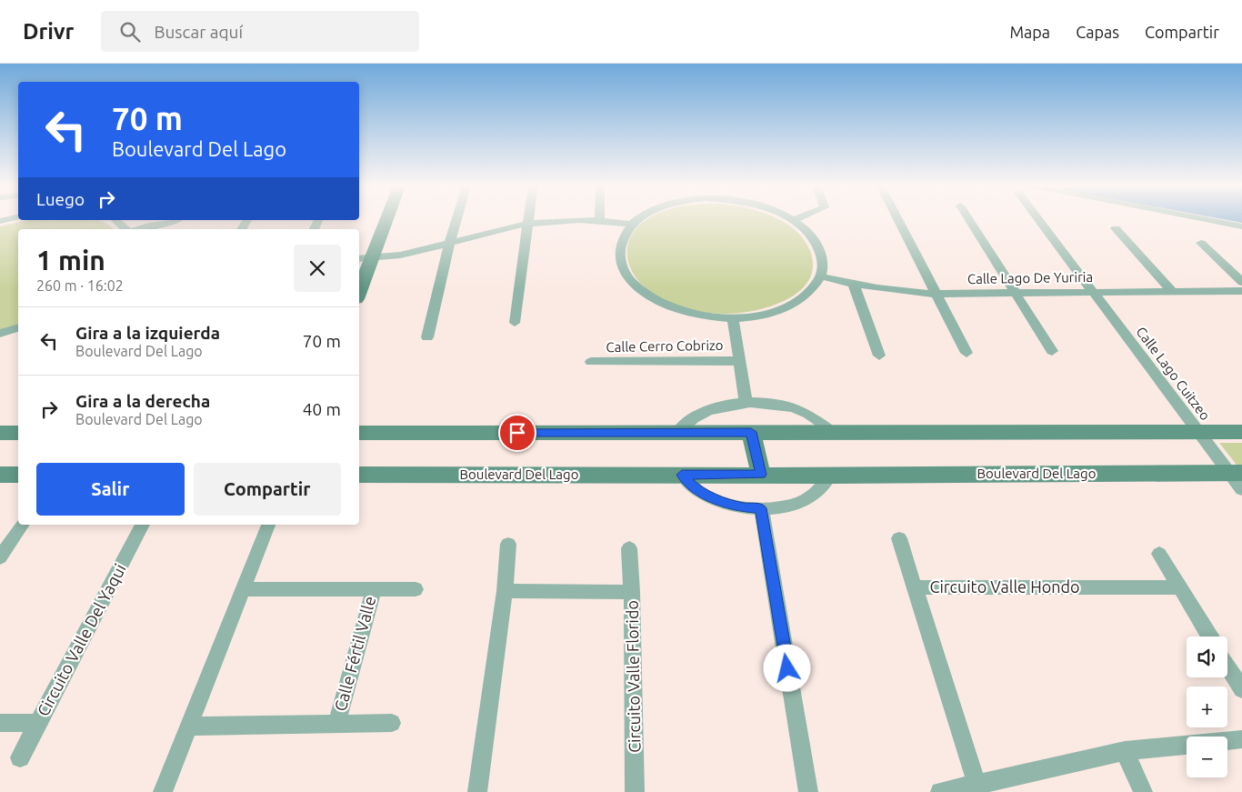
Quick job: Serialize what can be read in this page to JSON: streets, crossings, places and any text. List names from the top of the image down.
{
  "streets": {
    "street": [
      "Calle Lago De Yuriria",
      "Calle Cerro Cobrizo",
      "Calle Lago Cuitzeo",
      "Boulevard Del Lago",
      "Circuito Valle Hondo",
      "Circuito Valle Del Yaqui",
      "Calle Fértil Valle",
      "Circuito Valle Florido"
    ]
  },
  "crossings": [
    ["Calle Lago De Yuriria", "Calle Lago Cuitzeo"],
    ["Calle Lago Cuitzeo", "Boulevard Del Lago"]
  ],
  "page": {
    "header": "Drivr",
    "search": "Buscar aquí",
    "nav": ["Mapa", "Capas", "Compartir"],
    "turn": ["70 m", "Boulevard Del Lago"],
    "then": "Luego",
    "heading": ["1 min", "260 m · 16:02"],
    "list": [
      {
        "name": "Gira a la izquierda",
        "note": "Boulevard Del Lago",
        "value": "70 m"
      },
      {
        "name": "Gira a la derecha",
        "note": "Boulevard Del Lago",
        "value": "40 m"
      }
    ],
    "buttons": ["Salir", "Compartir"],
    "map_buttons": ["+", "−"]
  }
}
